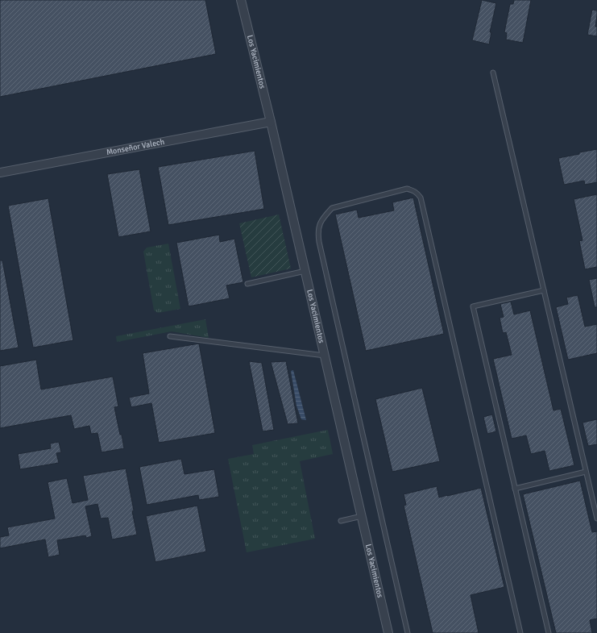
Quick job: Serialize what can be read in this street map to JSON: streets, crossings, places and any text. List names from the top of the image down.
{
  "streets": {
    "street": ["Los Yacimientos", "Monseñor Valech"]
  },
  "crossings": [
    ["Los Yacimientos", "Monseñor Valech"]
  ]
}
